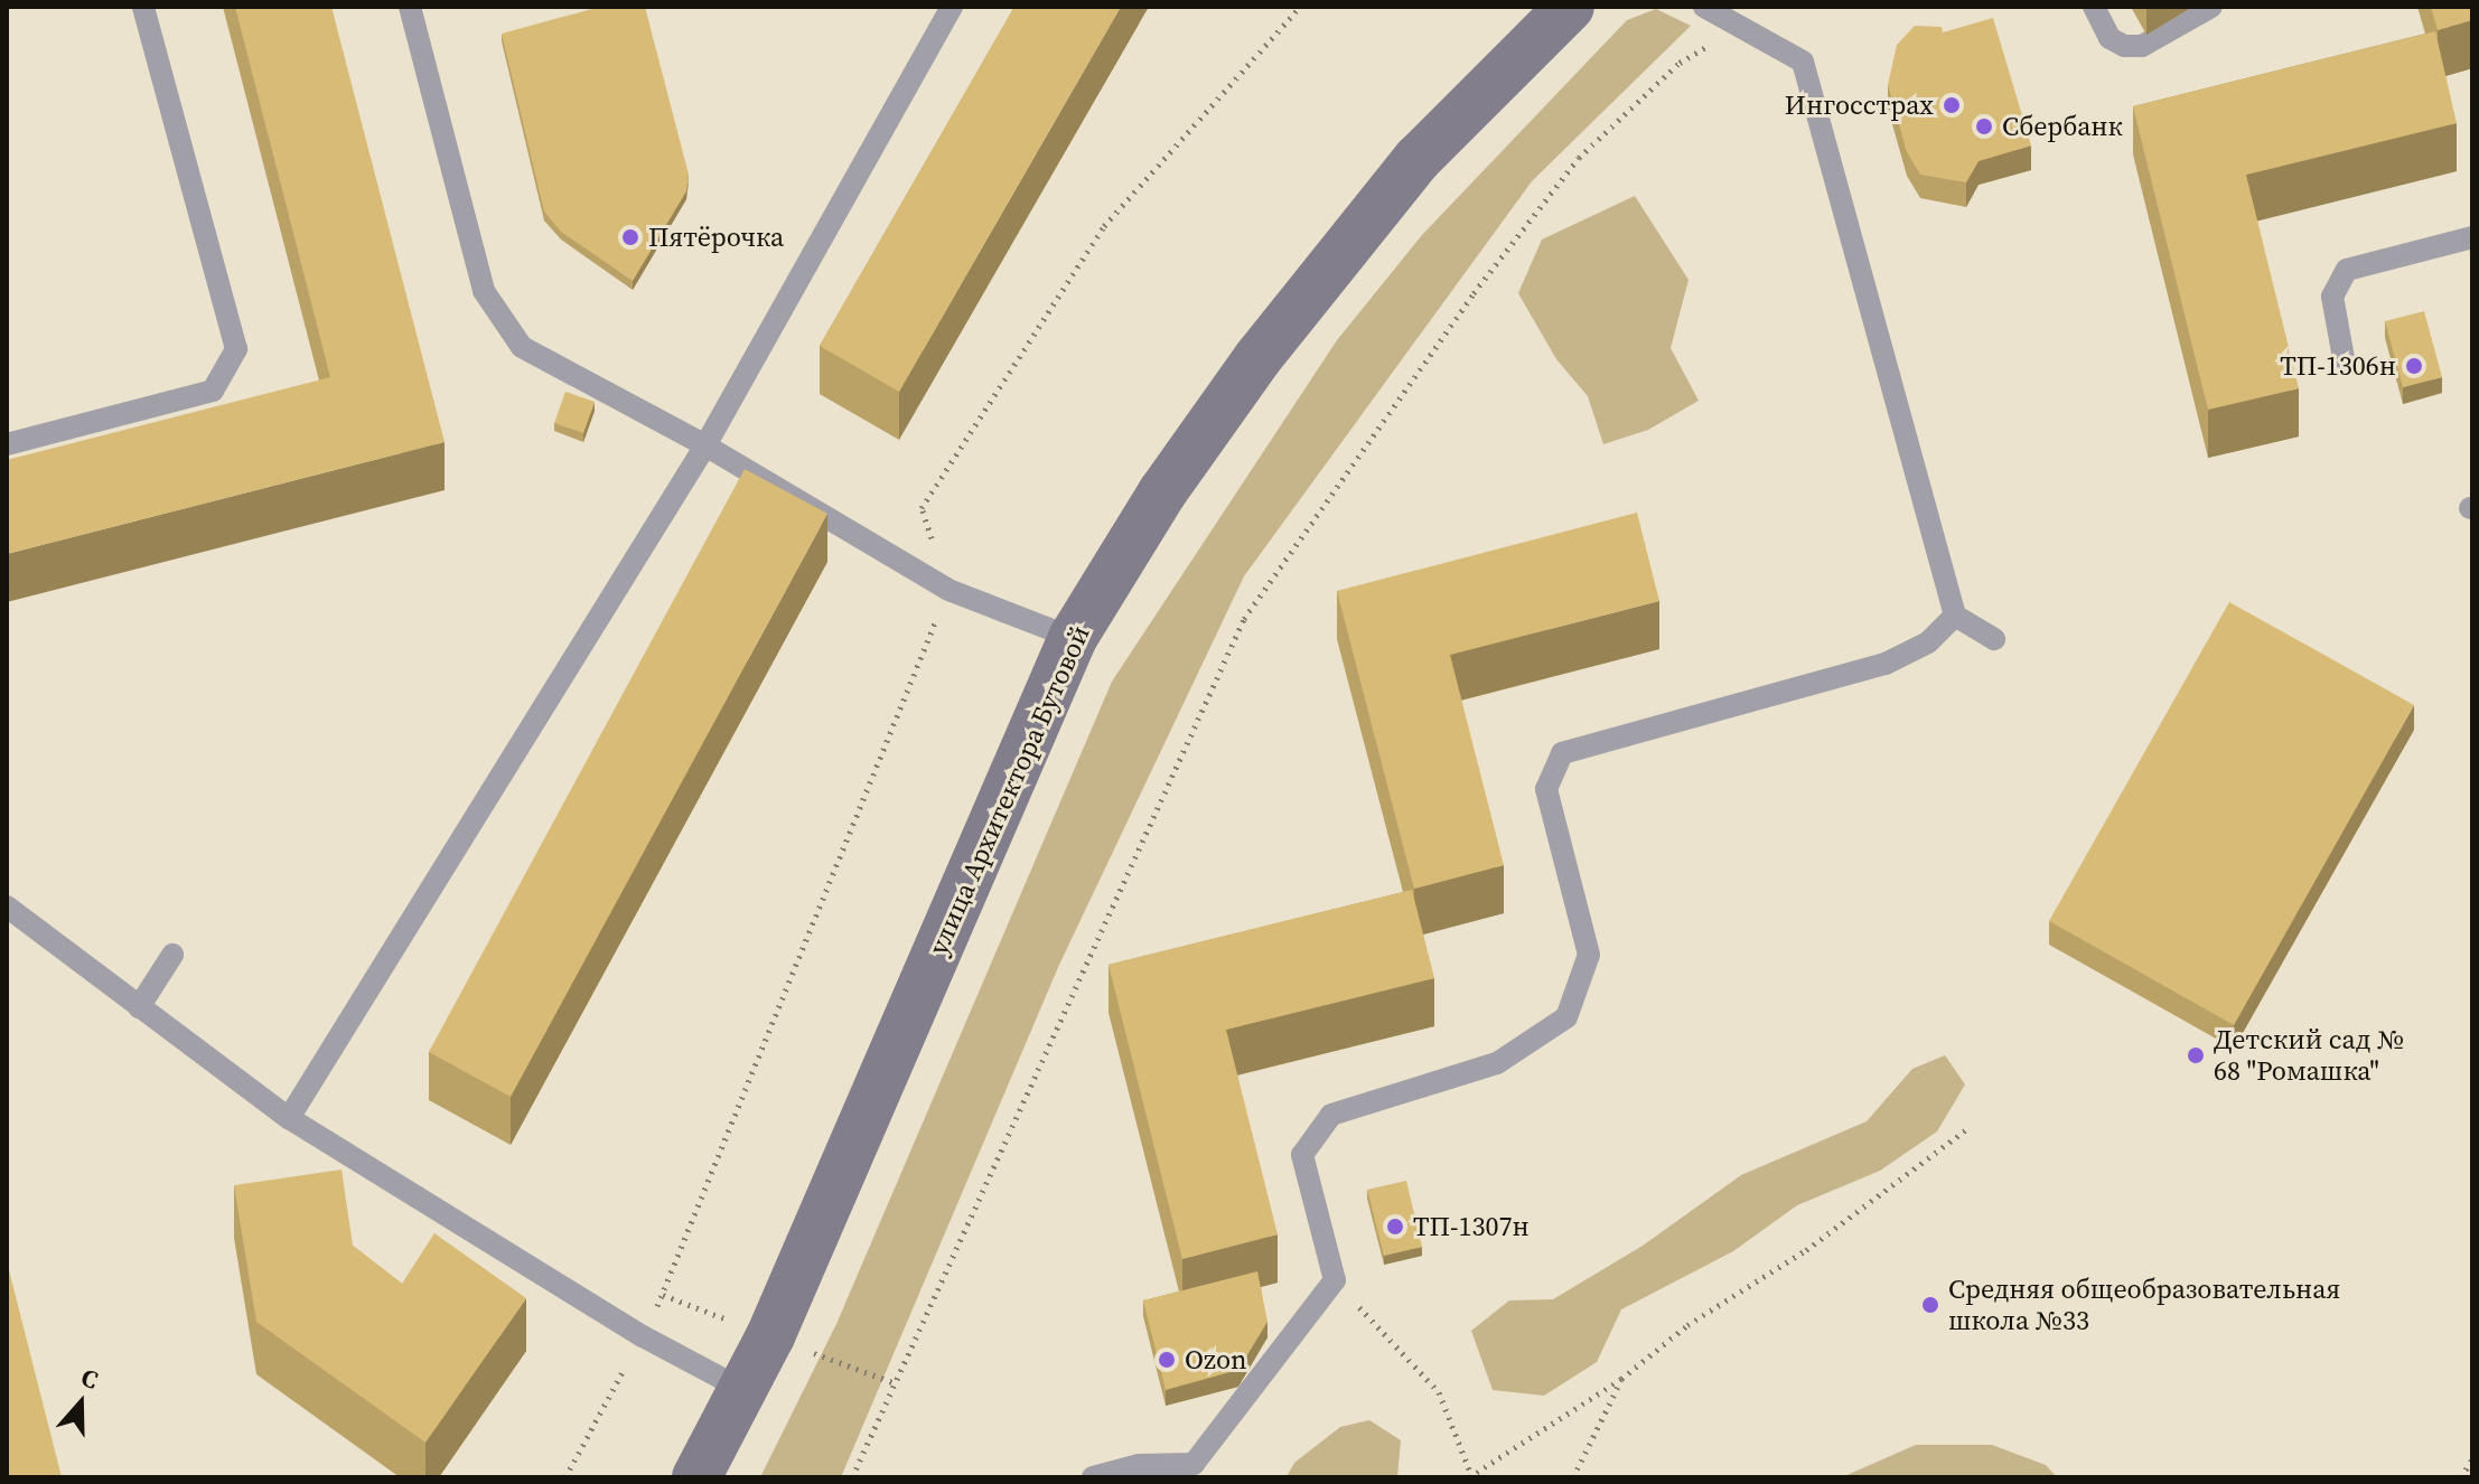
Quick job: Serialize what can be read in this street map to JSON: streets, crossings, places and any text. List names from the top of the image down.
{
  "streets": {
    "main road": ["улица Архитектора Бутовой"]
  },
  "places": [
    "Ингосстрах",
    "Сбербанк",
    "Пятёрочка",
    "ТП-1306н",
    "Детский сад № 68 \"Ромашка\"",
    "ТП-1307н",
    "Средняя общеобразовательная школа №33",
    "Ozon"
  ],
  "north": "top"
}
